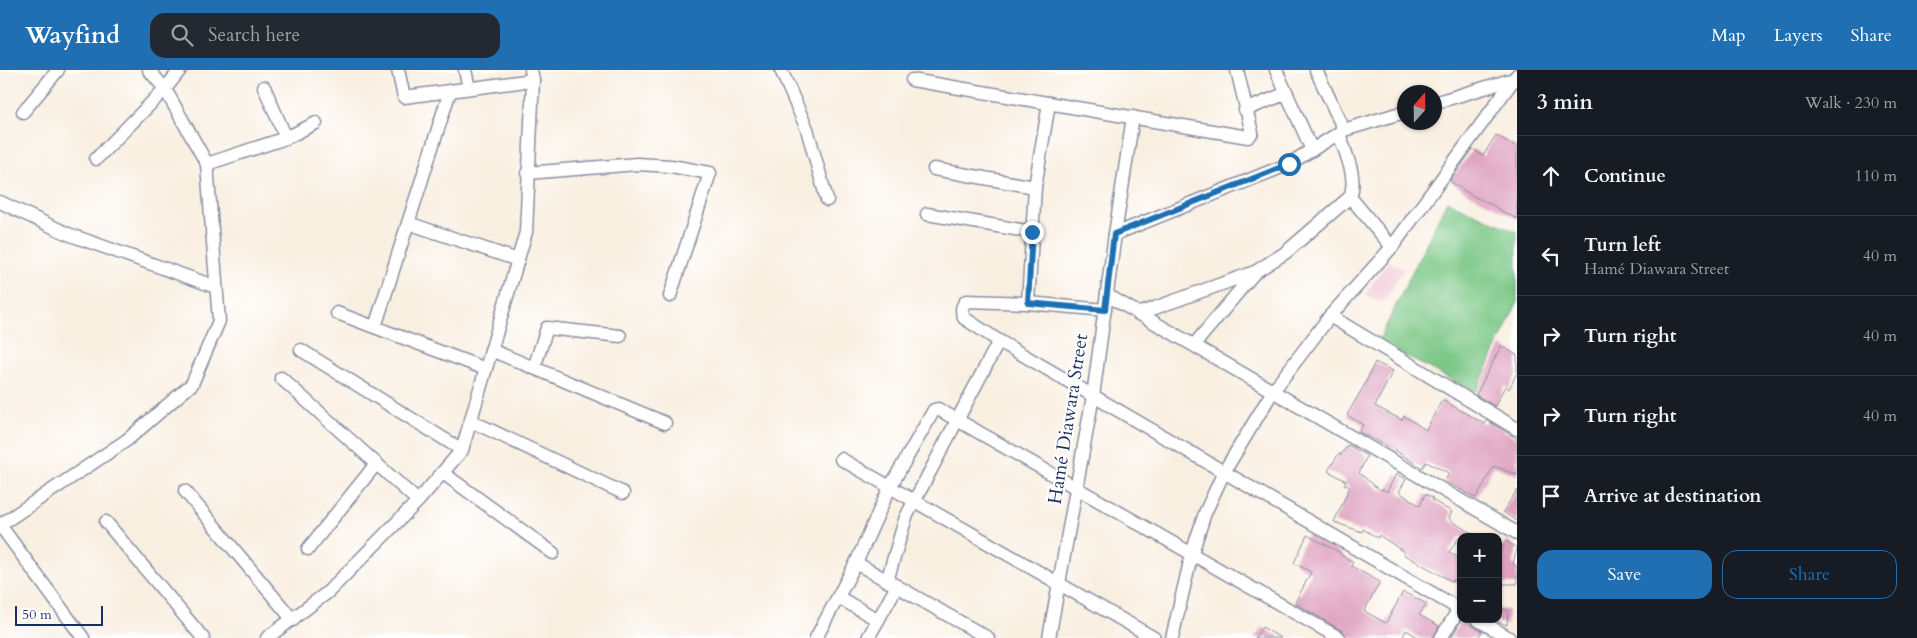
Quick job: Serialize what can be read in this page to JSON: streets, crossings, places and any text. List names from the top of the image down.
{
  "streets": {
    "street": ["Hamé Diawara Street"]
  },
  "scale_bar": "50 m",
  "north": "top",
  "page": {
    "header": "Wayfind",
    "search": "Search here",
    "nav": ["Map", "Layers", "Share"],
    "heading": ["3 min", "Walk · 230 m"],
    "list": [
      ["Continue", "110 m"],
      ["Turn left", "Hamé Diawara Street", "40 m"],
      ["Turn right", "40 m"],
      ["Turn right", "40 m"],
      "Arrive at destination"
    ],
    "map_buttons": ["+", "−"],
    "buttons": ["Save", "Share"],
    "scale": "50 m"
  }
}
